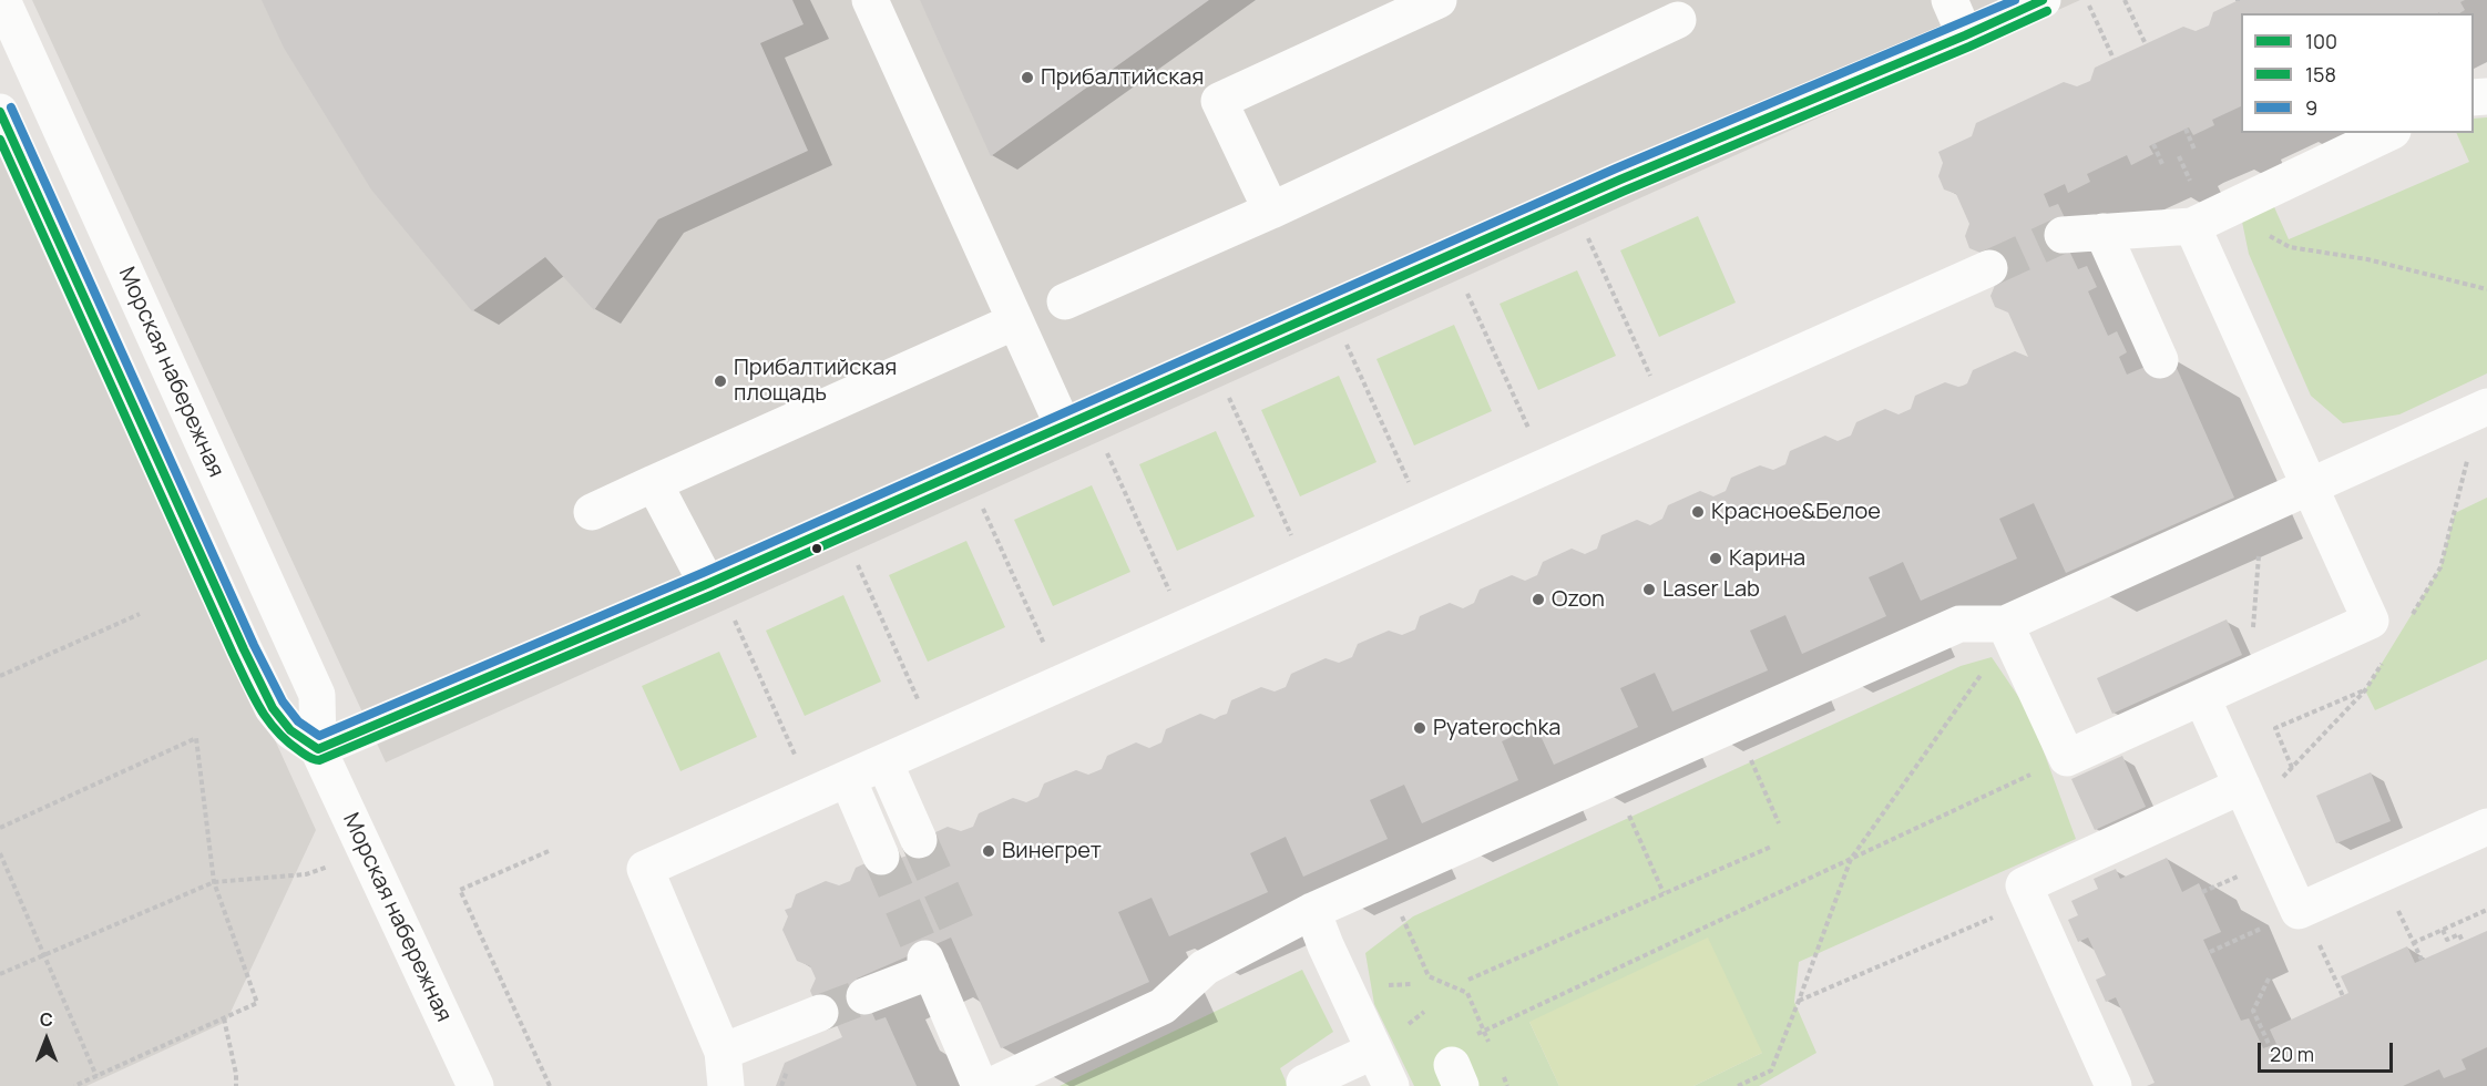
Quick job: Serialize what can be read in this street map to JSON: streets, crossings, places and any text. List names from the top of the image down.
{
  "streets": {
    "street": ["Морская набережная"]
  },
  "places": [
    "Прибалтийская",
    "Прибалтийская площадь",
    "Красное&Белое",
    "Карина",
    "Laser Lab",
    "Ozon",
    "Pyaterochka",
    "Винегрет"
  ],
  "lines": ["transit line 100", "transit line 9", "transit line 158"],
  "legend": ["100", "158", "9"],
  "scale_bar": "20 m",
  "north": "top"
}
